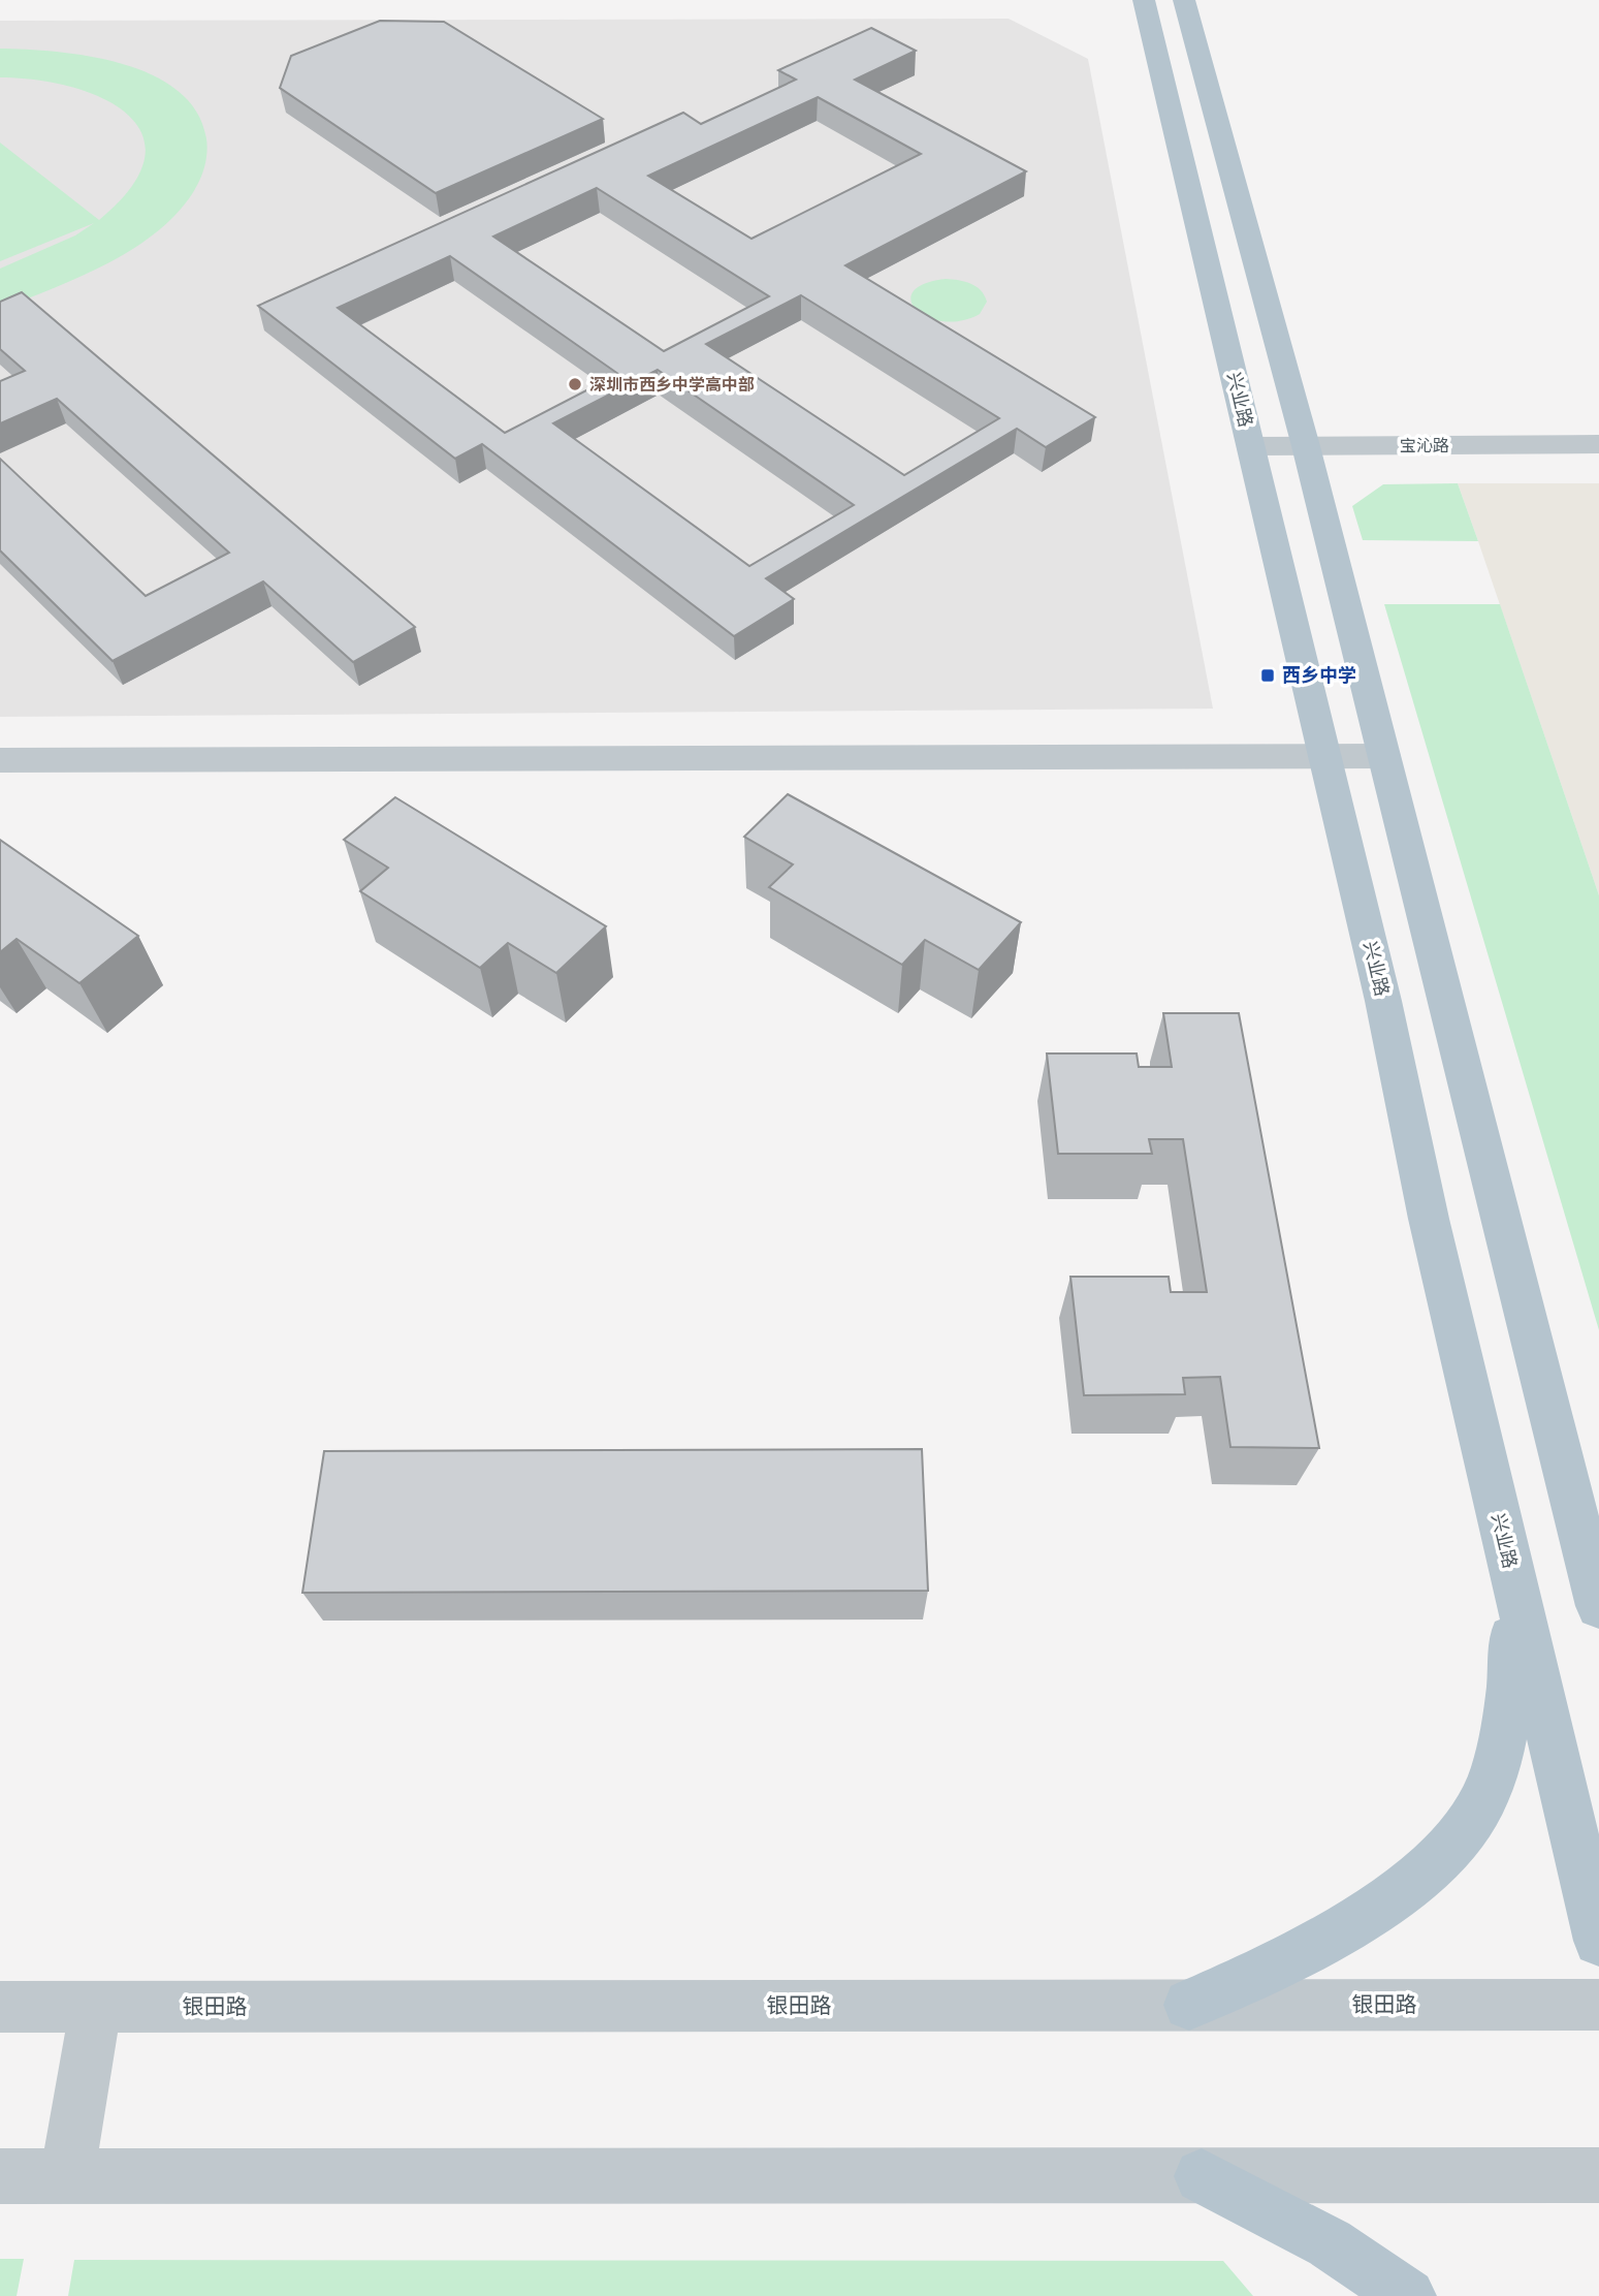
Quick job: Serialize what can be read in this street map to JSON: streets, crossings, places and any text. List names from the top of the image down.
{
  "streets": {
    "main road": ["兴业路"],
    "street": ["宝沁路", "银田路"]
  },
  "crossings": [
    ["兴业路", "宝沁路"]
  ],
  "places": {
    "other": ["深圳市西乡中学高中部"],
    "transit": ["西乡中学"]
  }
}
